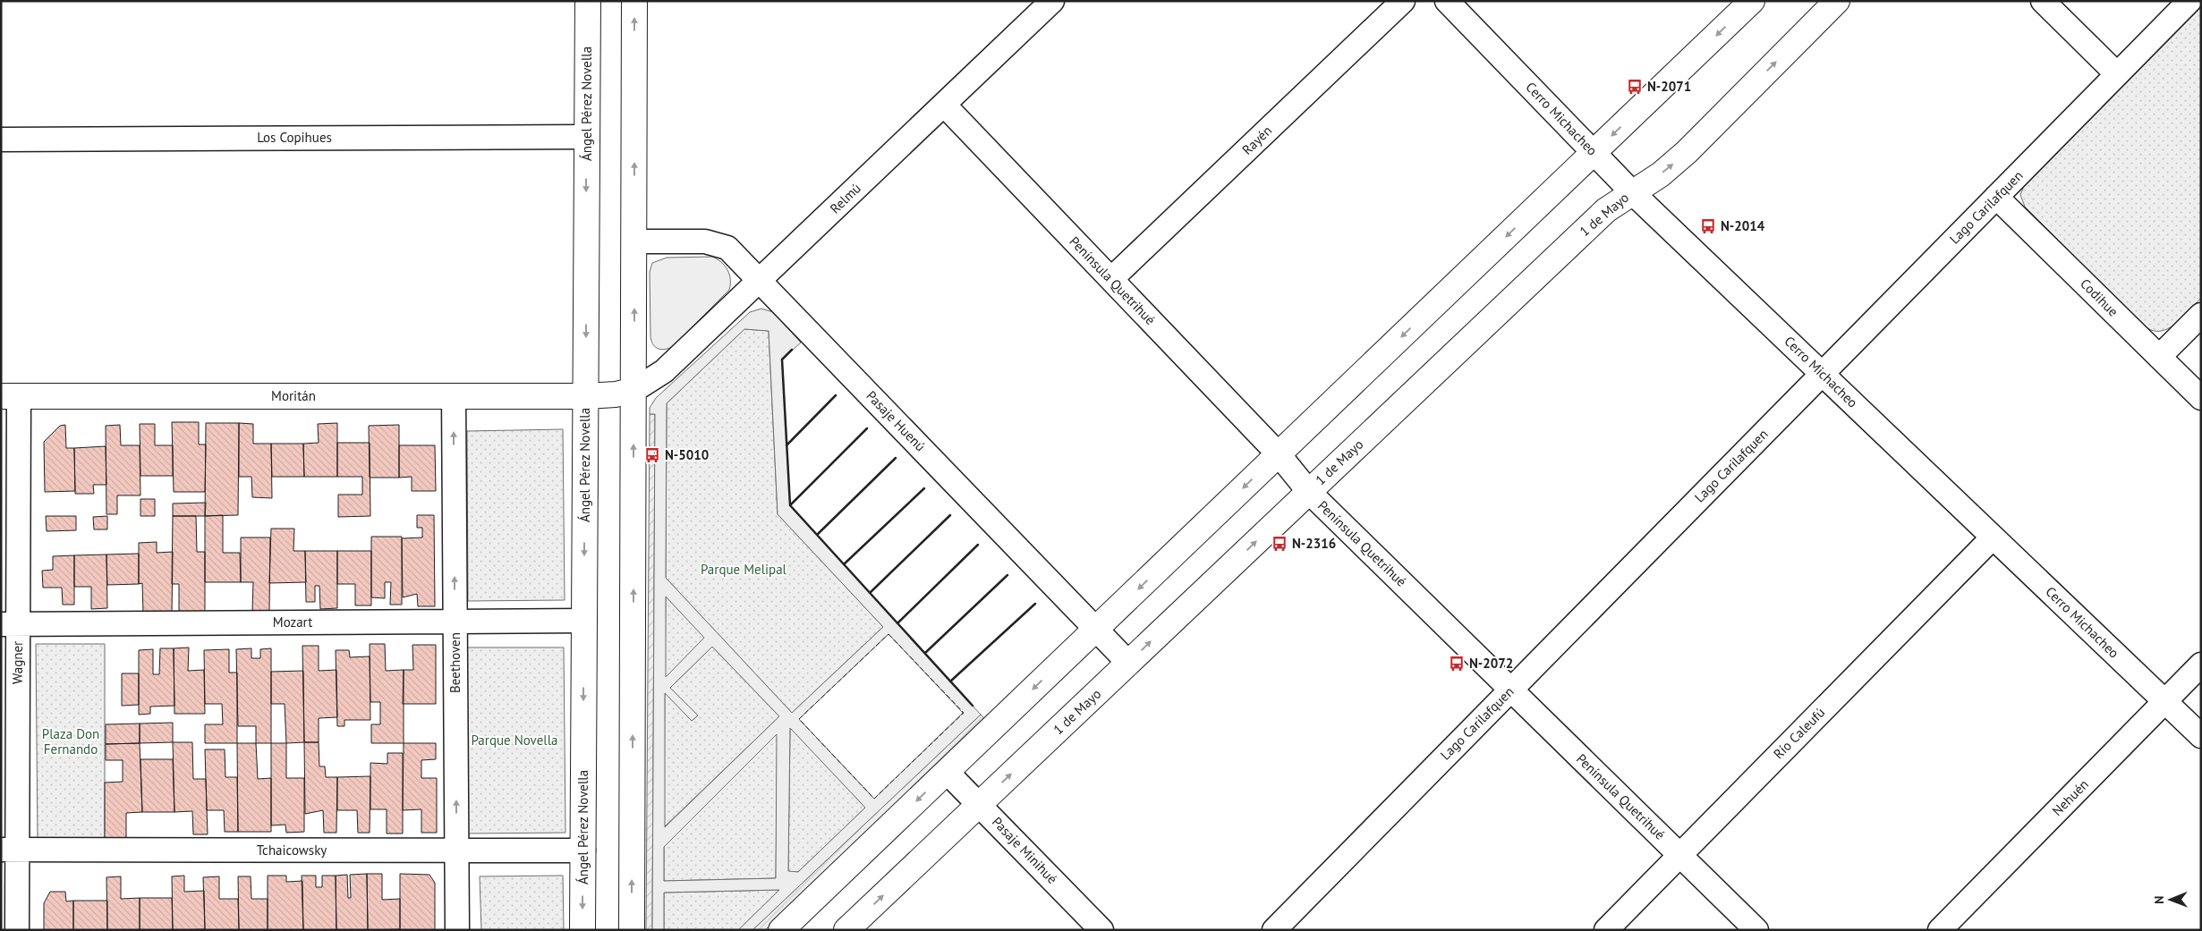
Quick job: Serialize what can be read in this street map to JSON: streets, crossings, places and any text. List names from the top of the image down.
{
  "streets": {
    "main road": ["Ángel Pérez Novella", "1 de Mayo", "Moritán"],
    "street": [
      "Cerro Michacheo",
      "Los Copihues",
      "Rayén",
      "Relmú",
      "Lago Carilafquen",
      "Península Quetrihué",
      "Codihue",
      "Pasaje Huenú",
      "Mozart",
      "Wagner",
      "Beethoven",
      "Río Caleufú",
      "Nehuén",
      "Tchaicowsky",
      "Pasaje Minihué"
    ]
  },
  "crossings": [
    ["Ángel Pérez Novella", "Los Copihues"],
    ["Ángel Pérez Novella", "Moritán"],
    ["Ángel Pérez Novella", "Mozart"],
    ["Ángel Pérez Novella", "Tchaicowsky"],
    ["Cerro Michacheo", "Lago Carilafquen"],
    ["Cerro Michacheo", "1 de Mayo"],
    ["Cerro Michacheo", "Río Caleufú"],
    ["Cerro Michacheo", "Nehuén"],
    ["Rayén", "Península Quetrihué"],
    ["Relmú", "Península Quetrihué"],
    ["Relmú", "Moritán"],
    ["Relmú", "Pasaje Huenú"],
    ["Lago Carilafquen", "Península Quetrihué"],
    ["Lago Carilafquen", "Codihue"],
    ["1 de Mayo", "Península Quetrihué"],
    ["1 de Mayo", "Pasaje Huenú"],
    ["1 de Mayo", "Pasaje Minihué"],
    ["Península Quetrihué", "Río Caleufú"],
    ["Moritán", "Wagner"],
    ["Moritán", "Beethoven"],
    ["Mozart", "Wagner"],
    ["Mozart", "Beethoven"],
    ["Wagner", "Tchaicowsky"],
    ["Beethoven", "Tchaicowsky"]
  ],
  "one_way": ["Beethoven"],
  "parks": ["Parque Melipal", "Plaza Don Fernando", "Parque Novella"],
  "places": {
    "bus stop": [
      "N-2071",
      "N-2014",
      "N-5010",
      "N-2316",
      "N-2072"
    ]
  },
  "north": "left"
}
